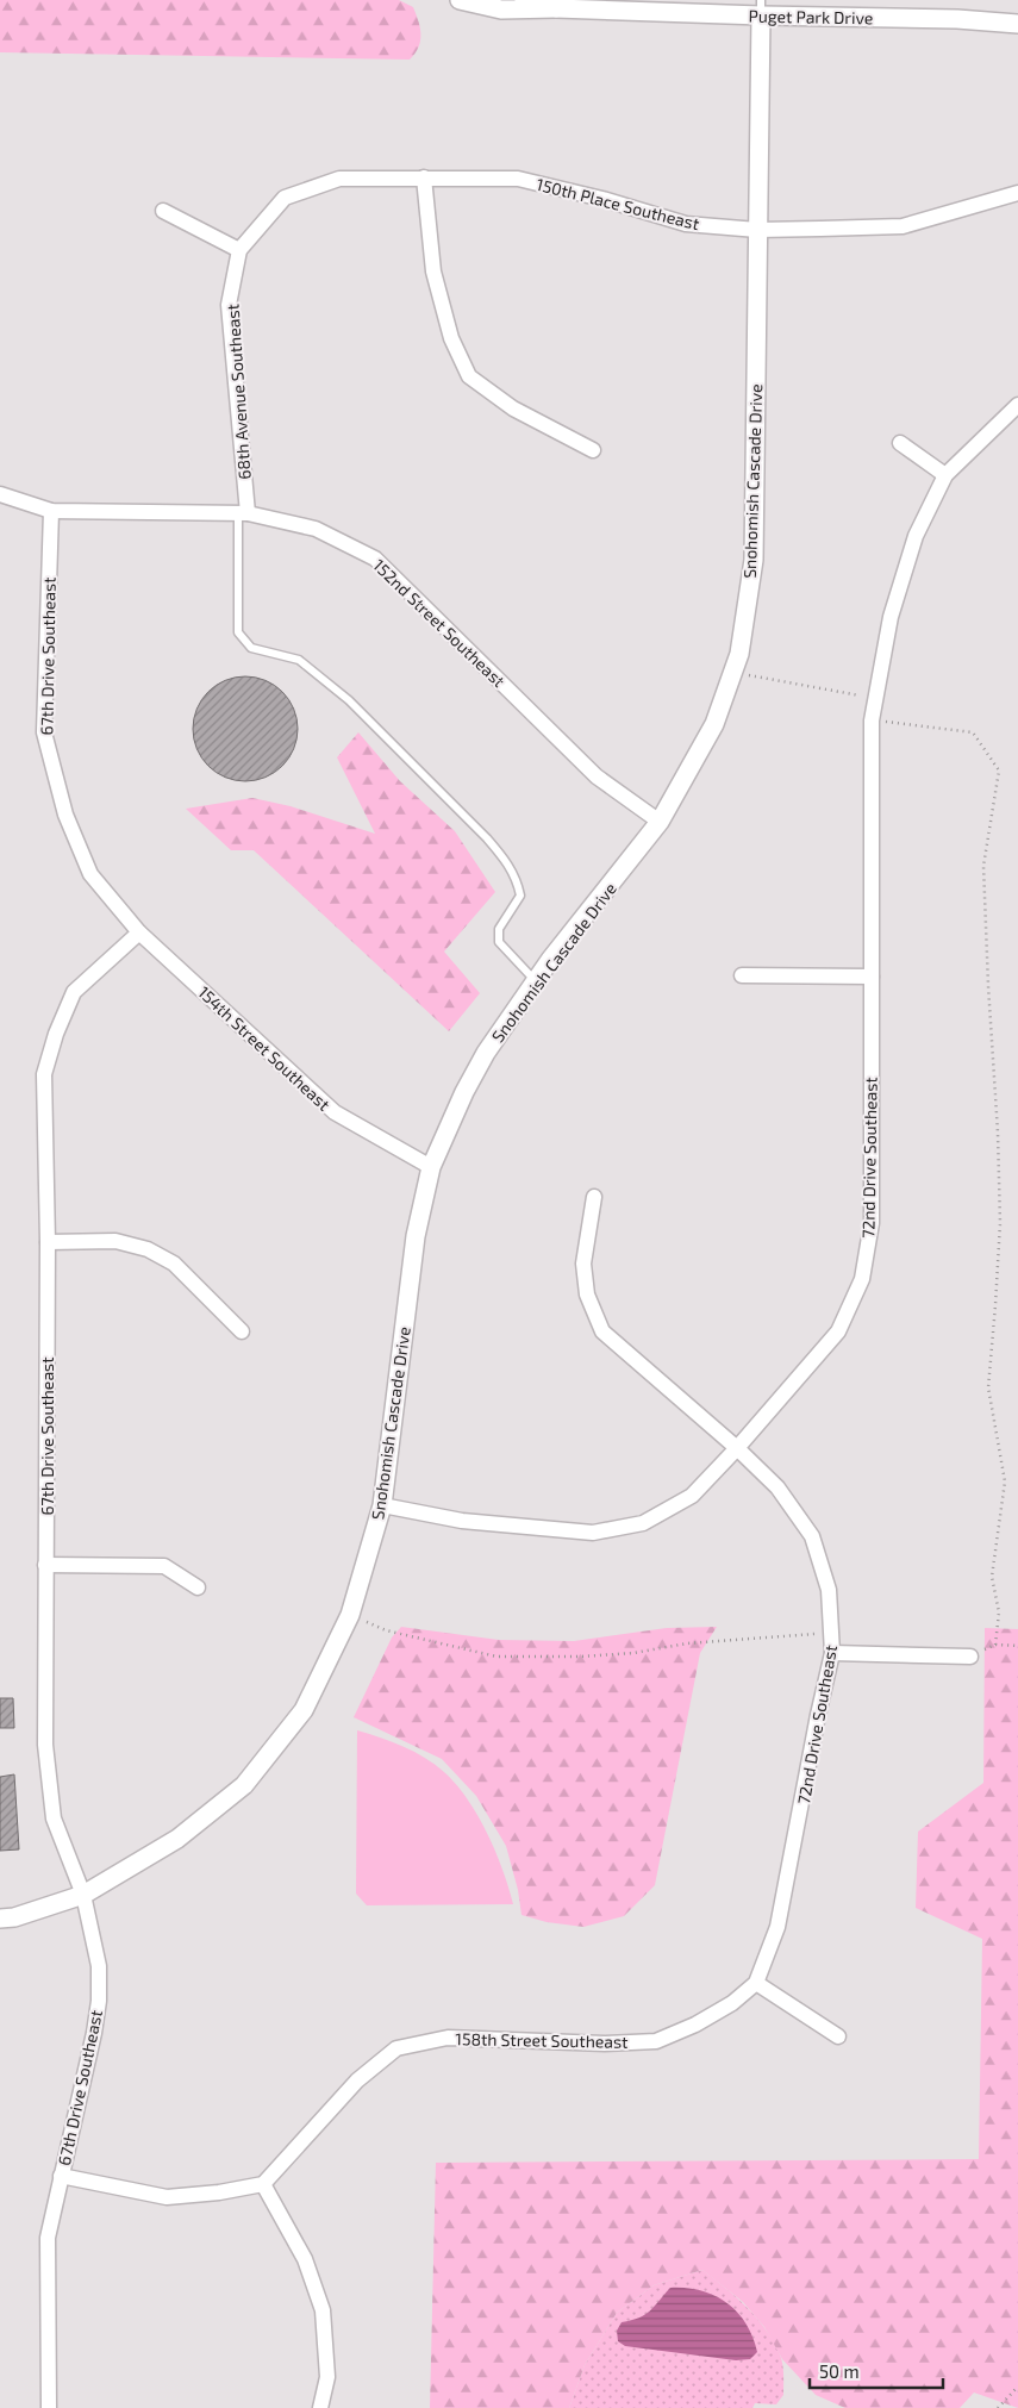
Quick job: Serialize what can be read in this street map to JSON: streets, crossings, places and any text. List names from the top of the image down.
{
  "streets": {
    "street": [
      "Puget Park Drive",
      "150th Place Southeast",
      "68th Avenue Southeast",
      "Snohomish Cascade Drive",
      "152nd Street Southeast",
      "67th Drive Southeast",
      "154th Street Southeast",
      "72nd Drive Southeast",
      "158th Street Southeast"
    ]
  },
  "crossings": [
    ["Puget Park Drive", "Snohomish Cascade Drive"],
    ["150th Place Southeast", "68th Avenue Southeast"],
    ["150th Place Southeast", "Snohomish Cascade Drive"],
    ["68th Avenue Southeast", "152nd Street Southeast"],
    ["Snohomish Cascade Drive", "152nd Street Southeast"],
    ["Snohomish Cascade Drive", "67th Drive Southeast"],
    ["Snohomish Cascade Drive", "154th Street Southeast"],
    ["152nd Street Southeast", "67th Drive Southeast"],
    ["67th Drive Southeast", "154th Street Southeast"],
    ["72nd Drive Southeast", "158th Street Southeast"]
  ],
  "scale_bar": "50 m"
}
